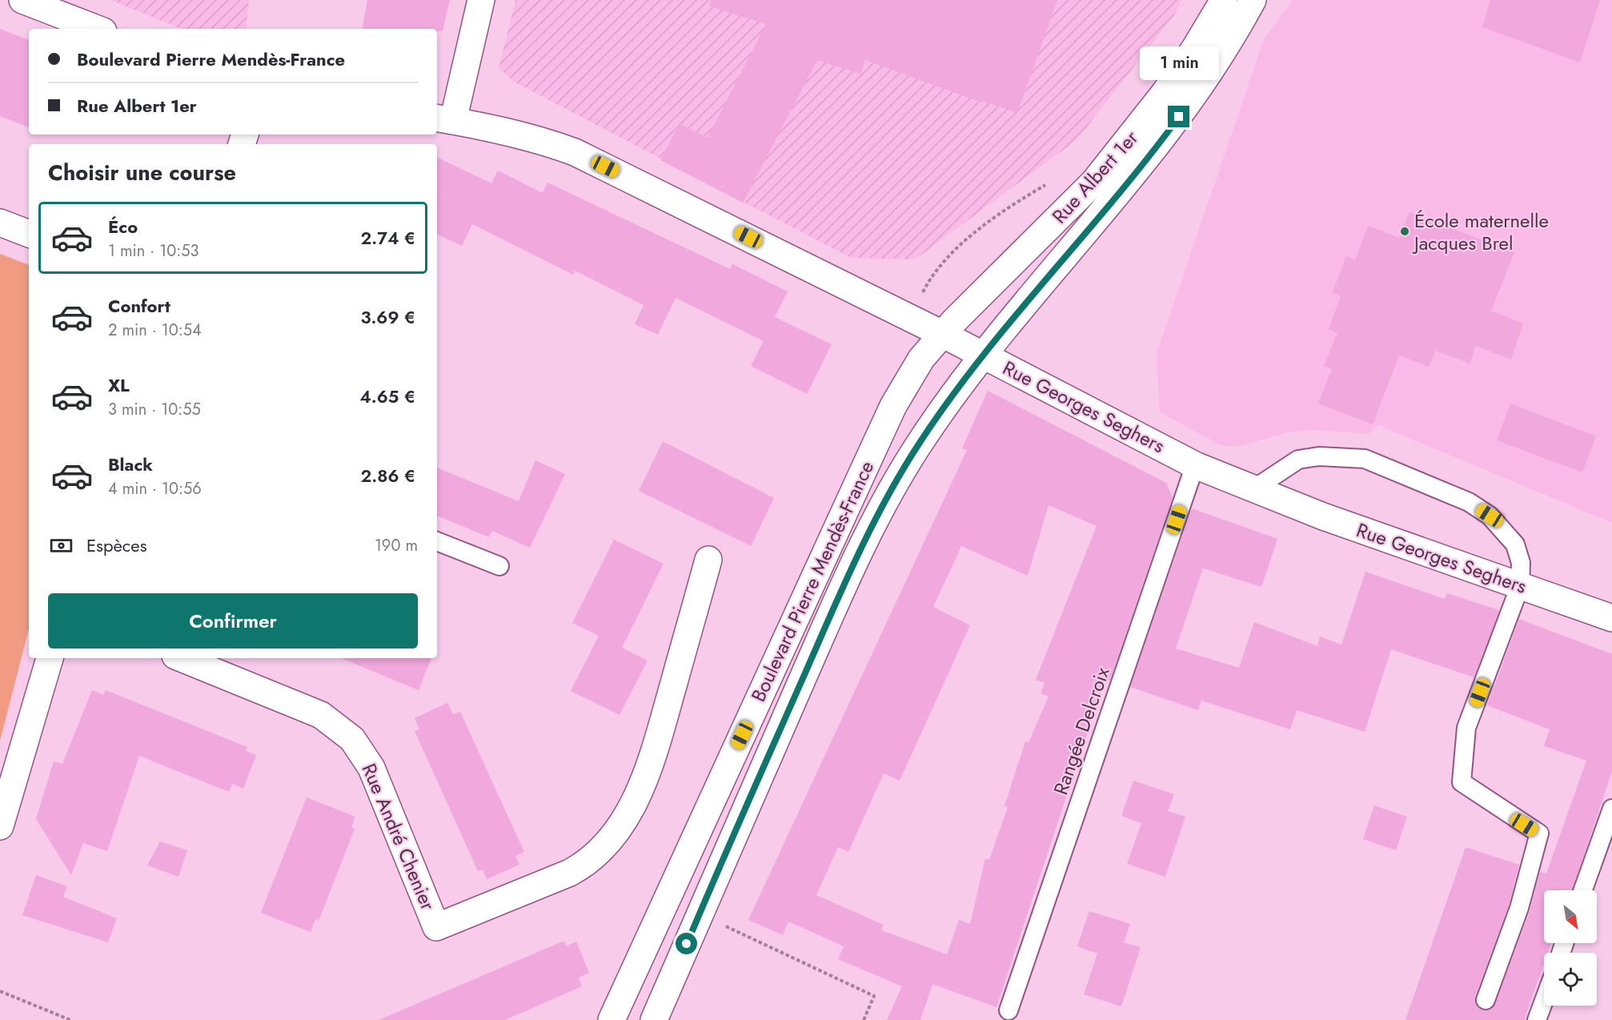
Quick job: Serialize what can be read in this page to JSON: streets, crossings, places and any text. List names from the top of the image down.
{
  "streets": {
    "street": [
      "Rue Albert 1er",
      "Rue Georges Seghers",
      "Boulevard Pierre Mendès-France",
      "Rue André Chenier"
    ],
    "lane": ["Rangée Delcroix"]
  },
  "crossings": [
    ["Rue Albert 1er", "Rue Georges Seghers"],
    ["Rue Albert 1er", "Boulevard Pierre Mendès-France"],
    ["Rue Georges Seghers", "Boulevard Pierre Mendès-France"],
    ["Rue Georges Seghers", "Rangée Delcroix"]
  ],
  "places": ["École maternelle Jacques Brel"],
  "north": "bottom right",
  "page": {
    "banner": ["Boulevard Pierre Mendès-France", "Rue Albert 1er"],
    "bubble": "1 min",
    "heading": "Choisir une course",
    "list": [
      {
        "name": "Éco",
        "note": "1 min · 10:53",
        "value": "2.74 €"
      },
      {
        "name": "Confort",
        "note": "2 min · 10:54",
        "value": "3.69 €"
      },
      {
        "name": "XL",
        "note": "3 min · 10:55",
        "value": "4.65 €"
      },
      {
        "name": "Black",
        "note": "4 min · 10:56",
        "value": "2.86 €"
      }
    ],
    "pay": ["Espèces", "190 m"],
    "buttons": "Confirmer"
  }
}
